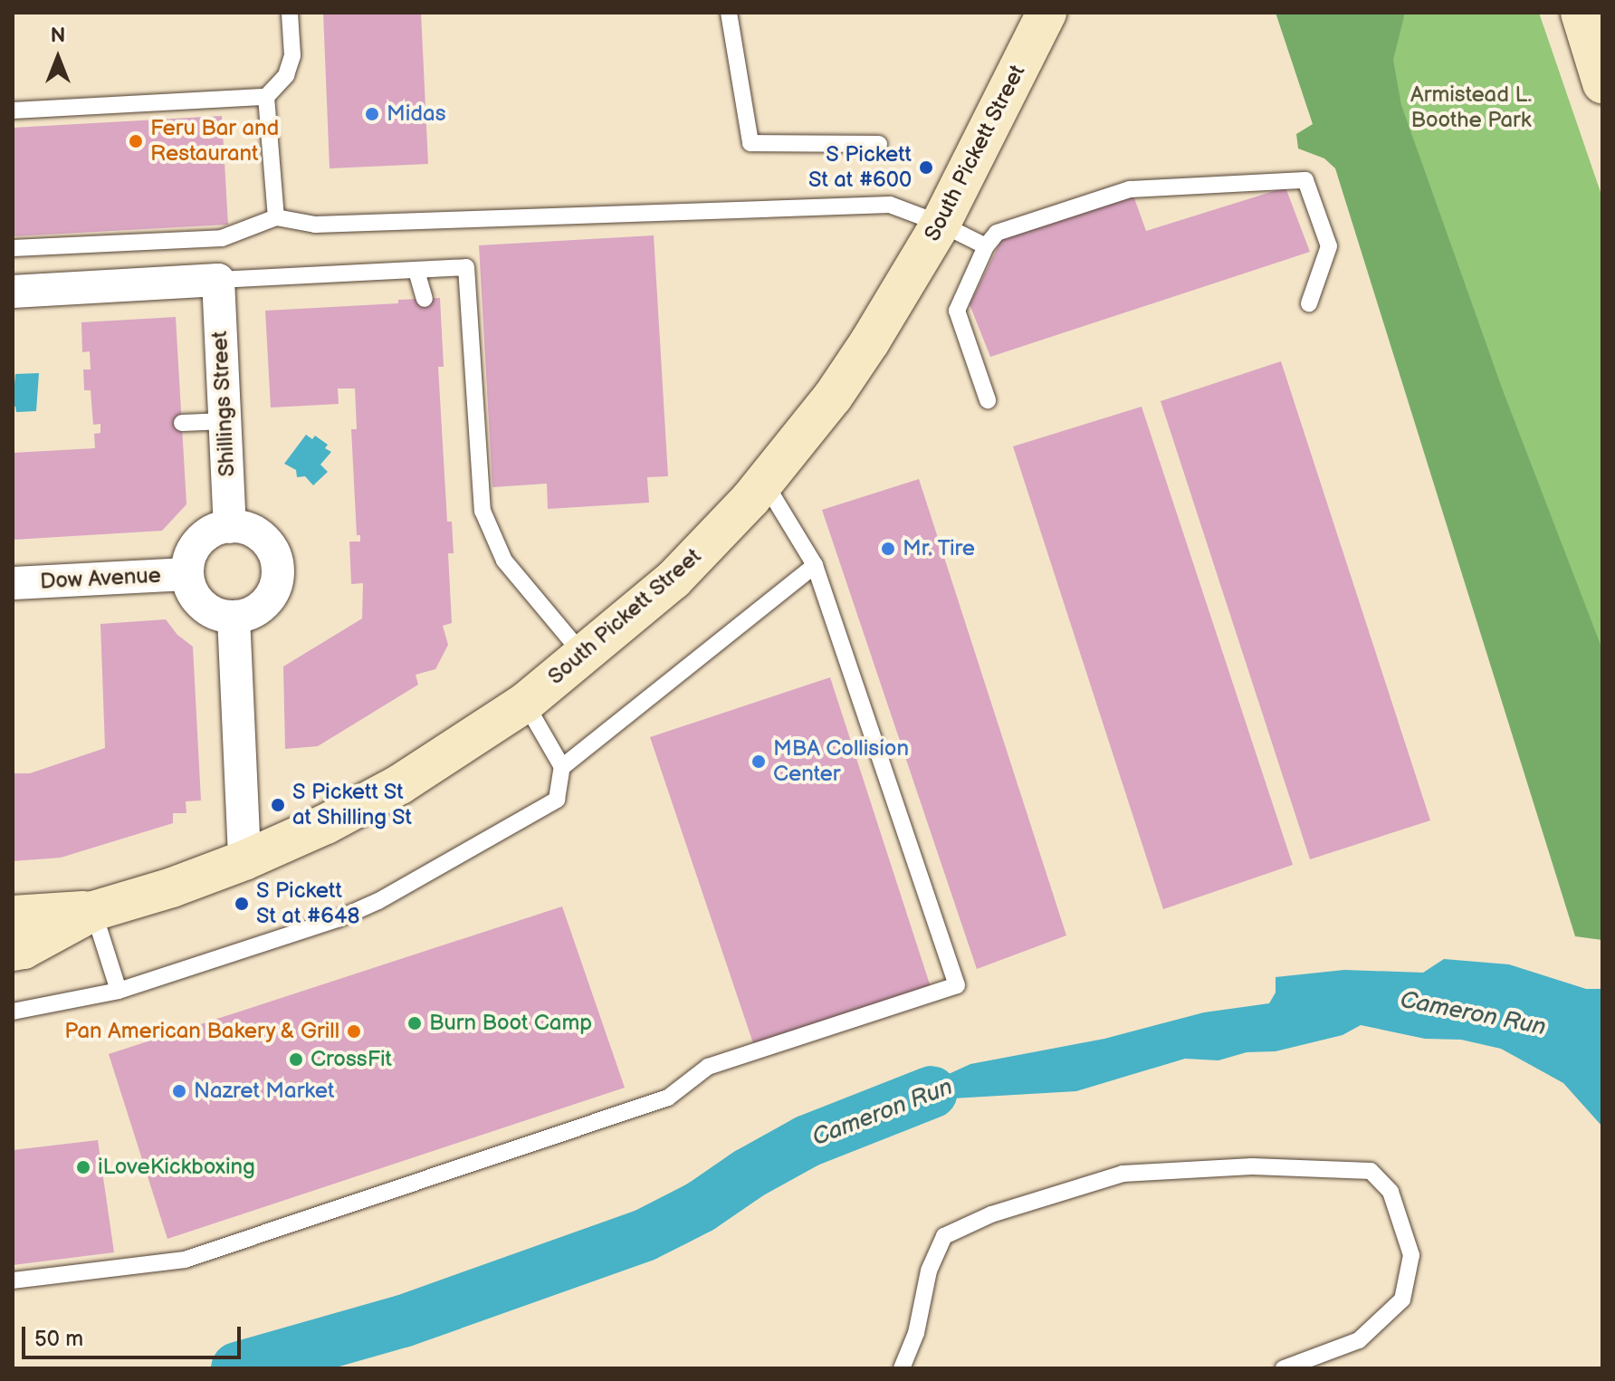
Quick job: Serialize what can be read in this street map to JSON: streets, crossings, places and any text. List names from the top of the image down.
{
  "streets": {
    "main road": ["South Pickett Street"],
    "street": ["Shillings Street", "Dow Avenue"]
  },
  "crossings": [
    ["Shillings Street", "Dow Avenue"]
  ],
  "water": ["Cameron Run"],
  "parks": ["Armistead L. Boothe Park"],
  "places": [
    "Midas",
    "Feru Bar and Restaurant",
    "S Pickett St at #600",
    "Mr. Tire",
    "MBA Collision Center",
    "S Pickett St at Shilling St",
    "S Pickett St at #648",
    "Burn Boot Camp",
    "Pan American Bakery & Grill",
    "CrossFit",
    "Nazret Market",
    "iLoveKickboxing"
  ],
  "scale_bar": "50 m",
  "north": "top"
}
